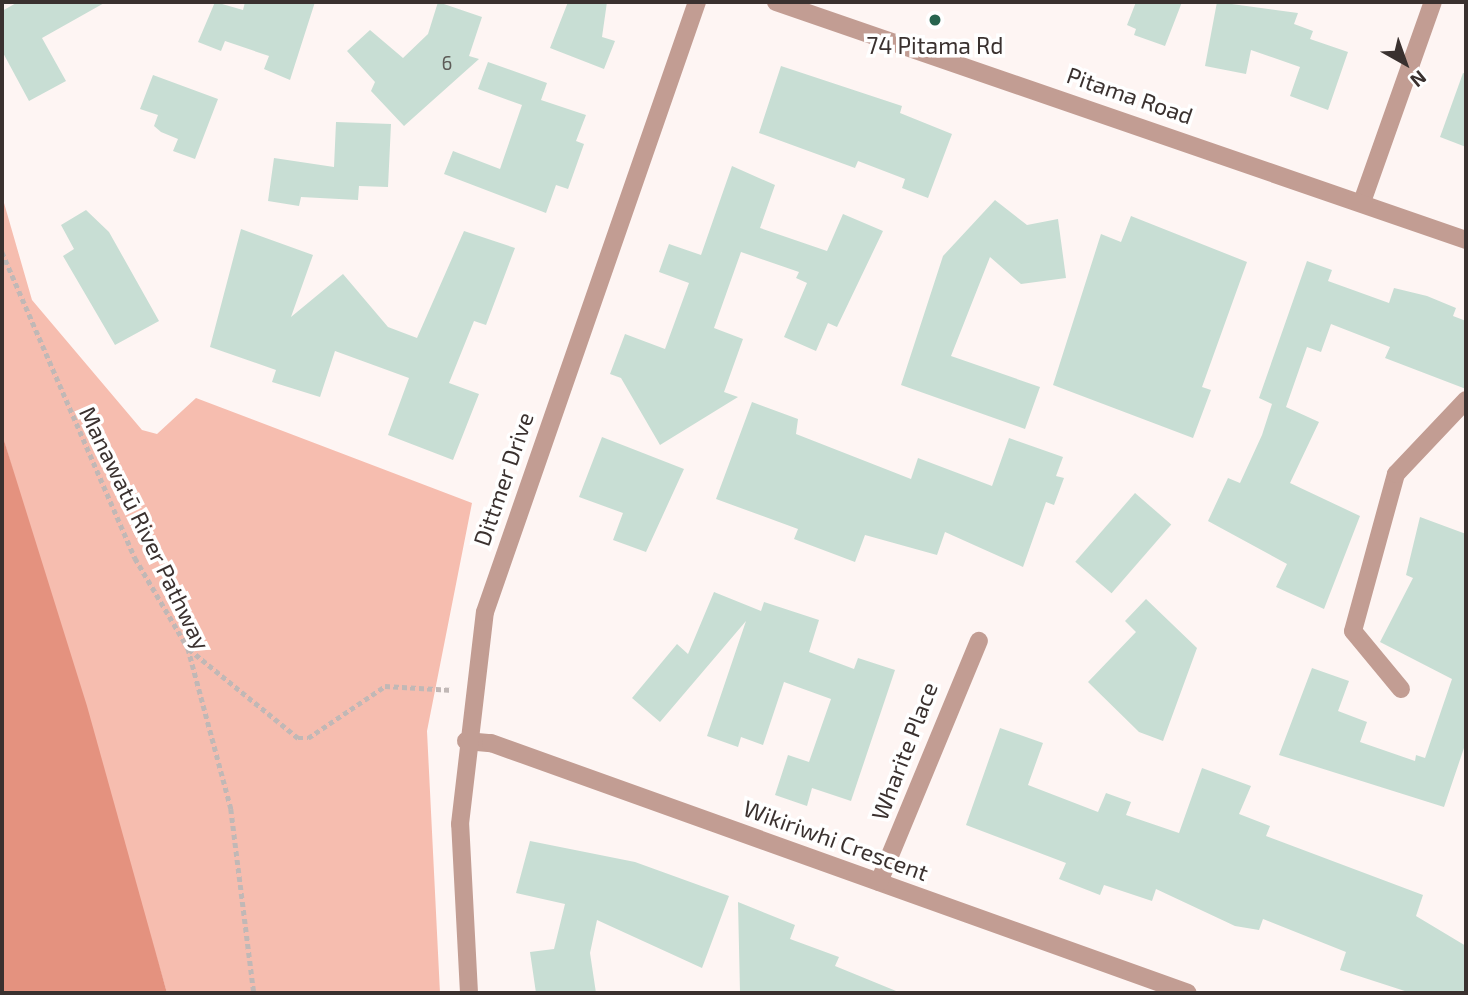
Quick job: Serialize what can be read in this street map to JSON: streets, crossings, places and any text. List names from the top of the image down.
{
  "streets": {
    "street": [
      "Pitama Road",
      "Dittmer Drive",
      "Wharite Place",
      "Wikiriwhi Crescent"
    ],
    "path": ["Manawatū River Pathway"]
  },
  "crossings": [
    ["Dittmer Drive", "Wikiriwhi Crescent"],
    ["Wharite Place", "Wikiriwhi Crescent"]
  ],
  "places": ["74 Pitama Rd"],
  "house_numbers": ["6"],
  "north": "bottom right"
}
